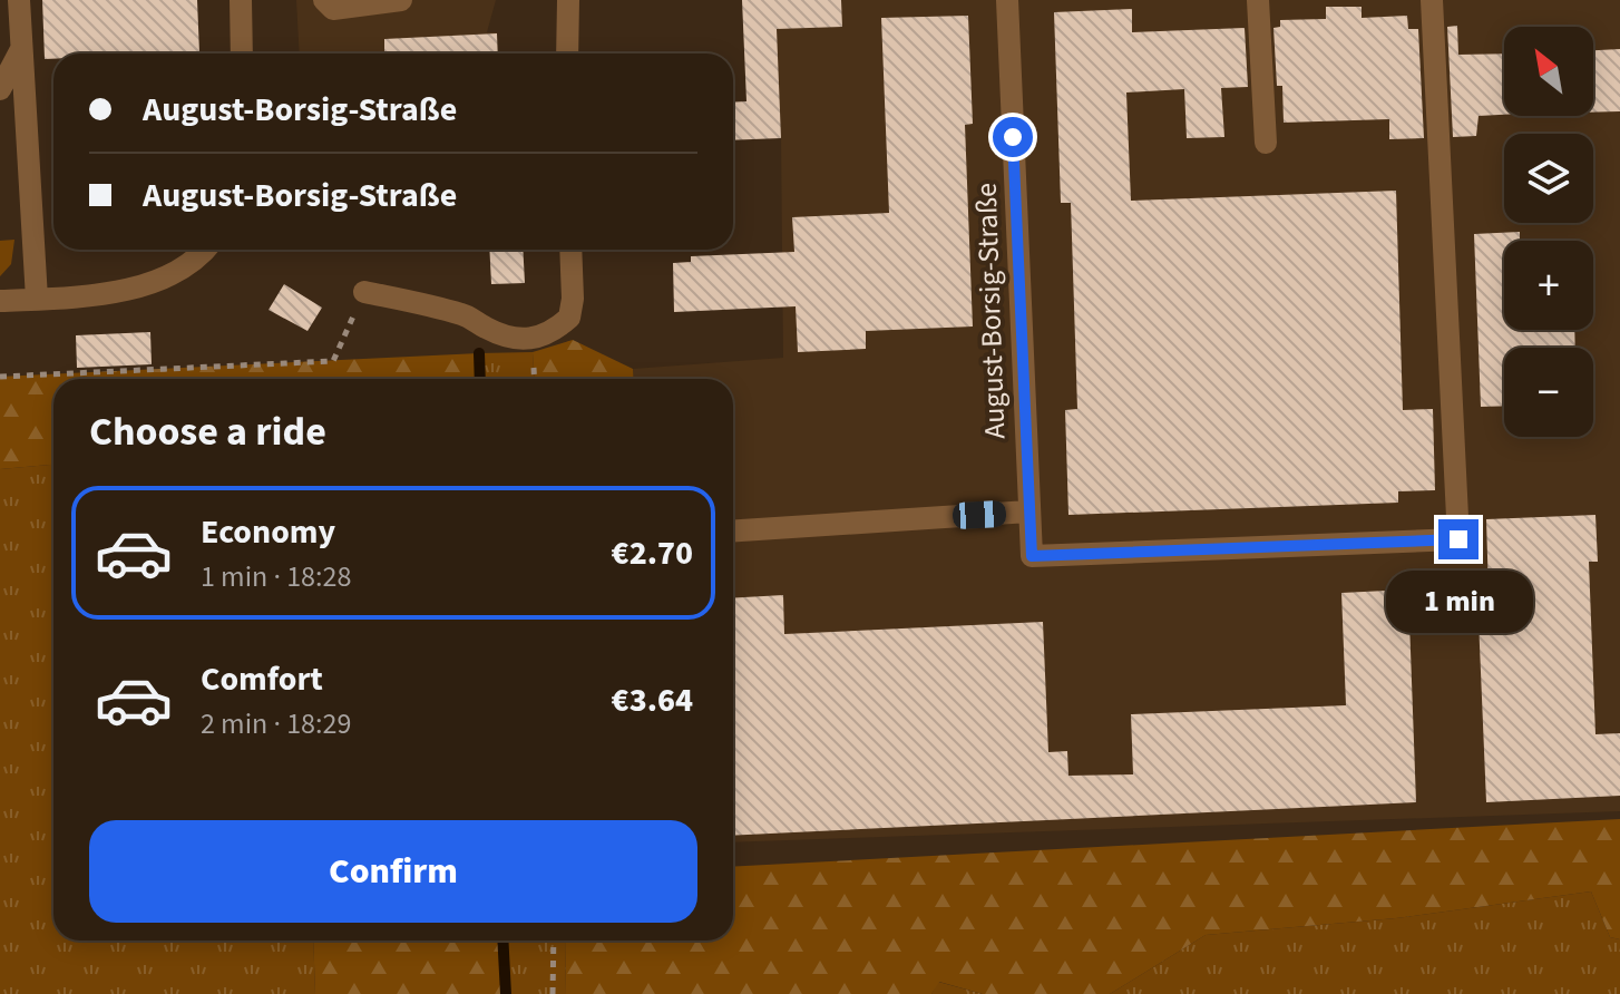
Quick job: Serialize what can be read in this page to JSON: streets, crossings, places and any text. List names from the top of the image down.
{
  "streets": {
    "street": ["August-Borsig-Straße"]
  },
  "north": "top left",
  "page": {
    "map_buttons": ["+", "−"],
    "banner": ["August-Borsig-Straße", "August-Borsig-Straße"],
    "heading": "Choose a ride",
    "list": [
      {
        "name": "Economy",
        "note": "1 min · 18:28",
        "value": "€2.70"
      },
      {
        "name": "Comfort",
        "note": "2 min · 18:29",
        "value": "€3.64"
      }
    ],
    "bubble": "1 min",
    "buttons": "Confirm"
  }
}
